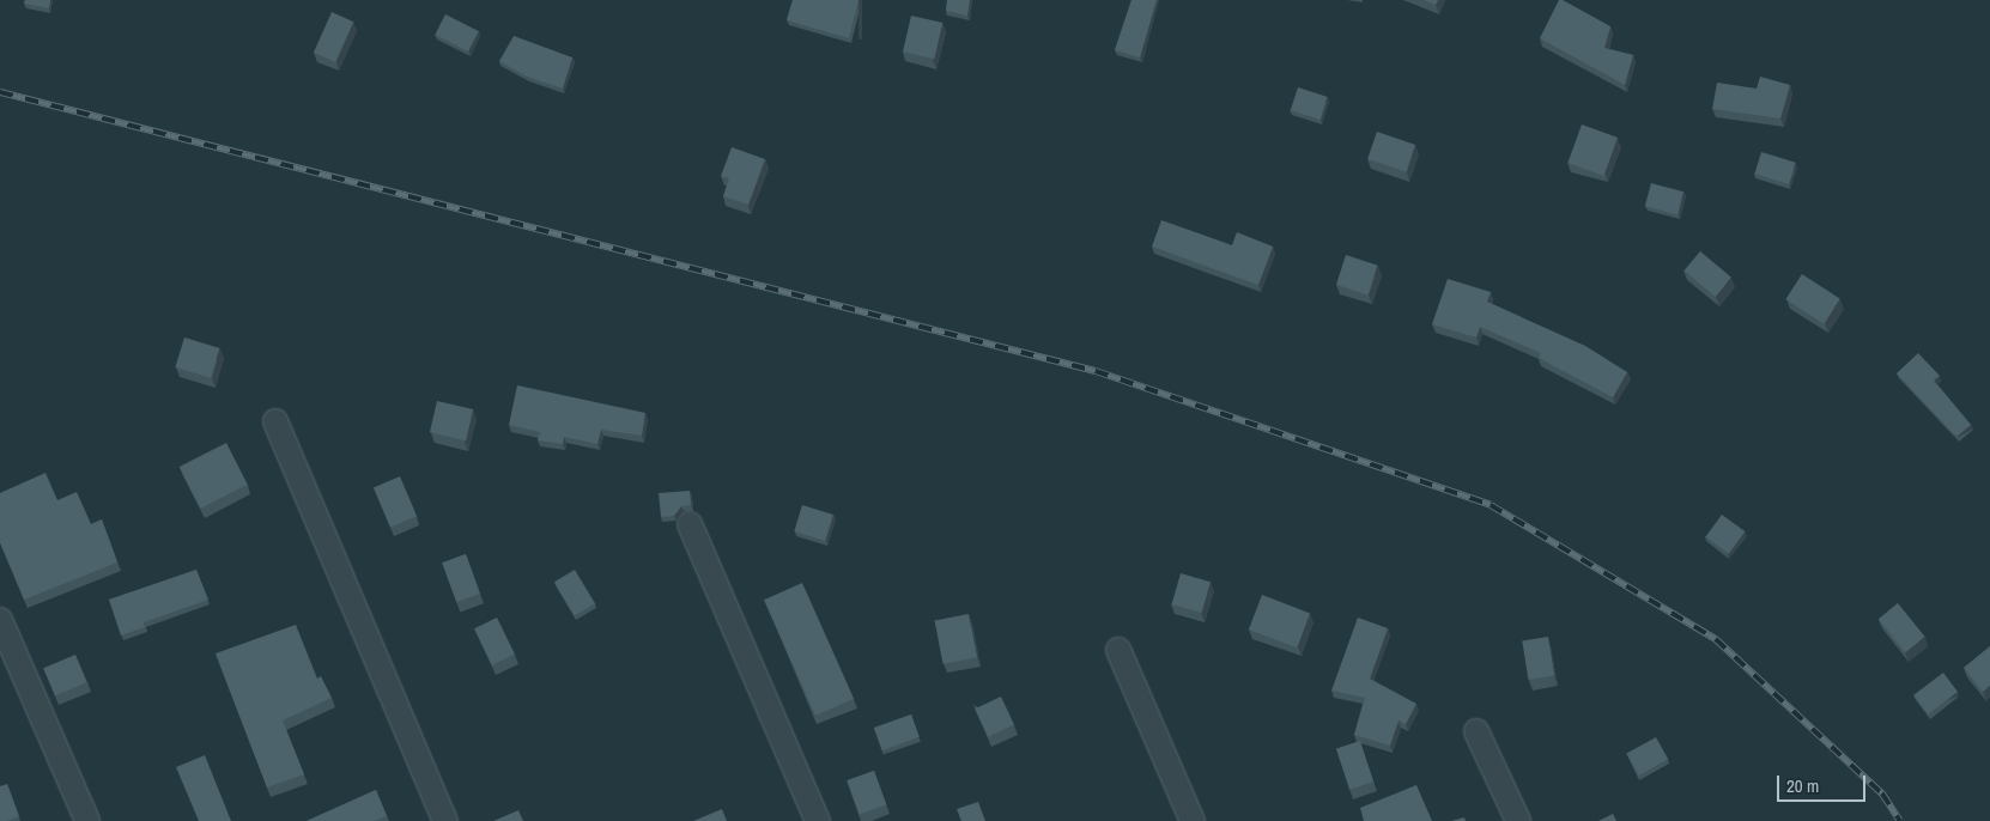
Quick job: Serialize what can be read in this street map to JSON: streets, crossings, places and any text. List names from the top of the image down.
{
  "scale_bar": "20 m"
}
